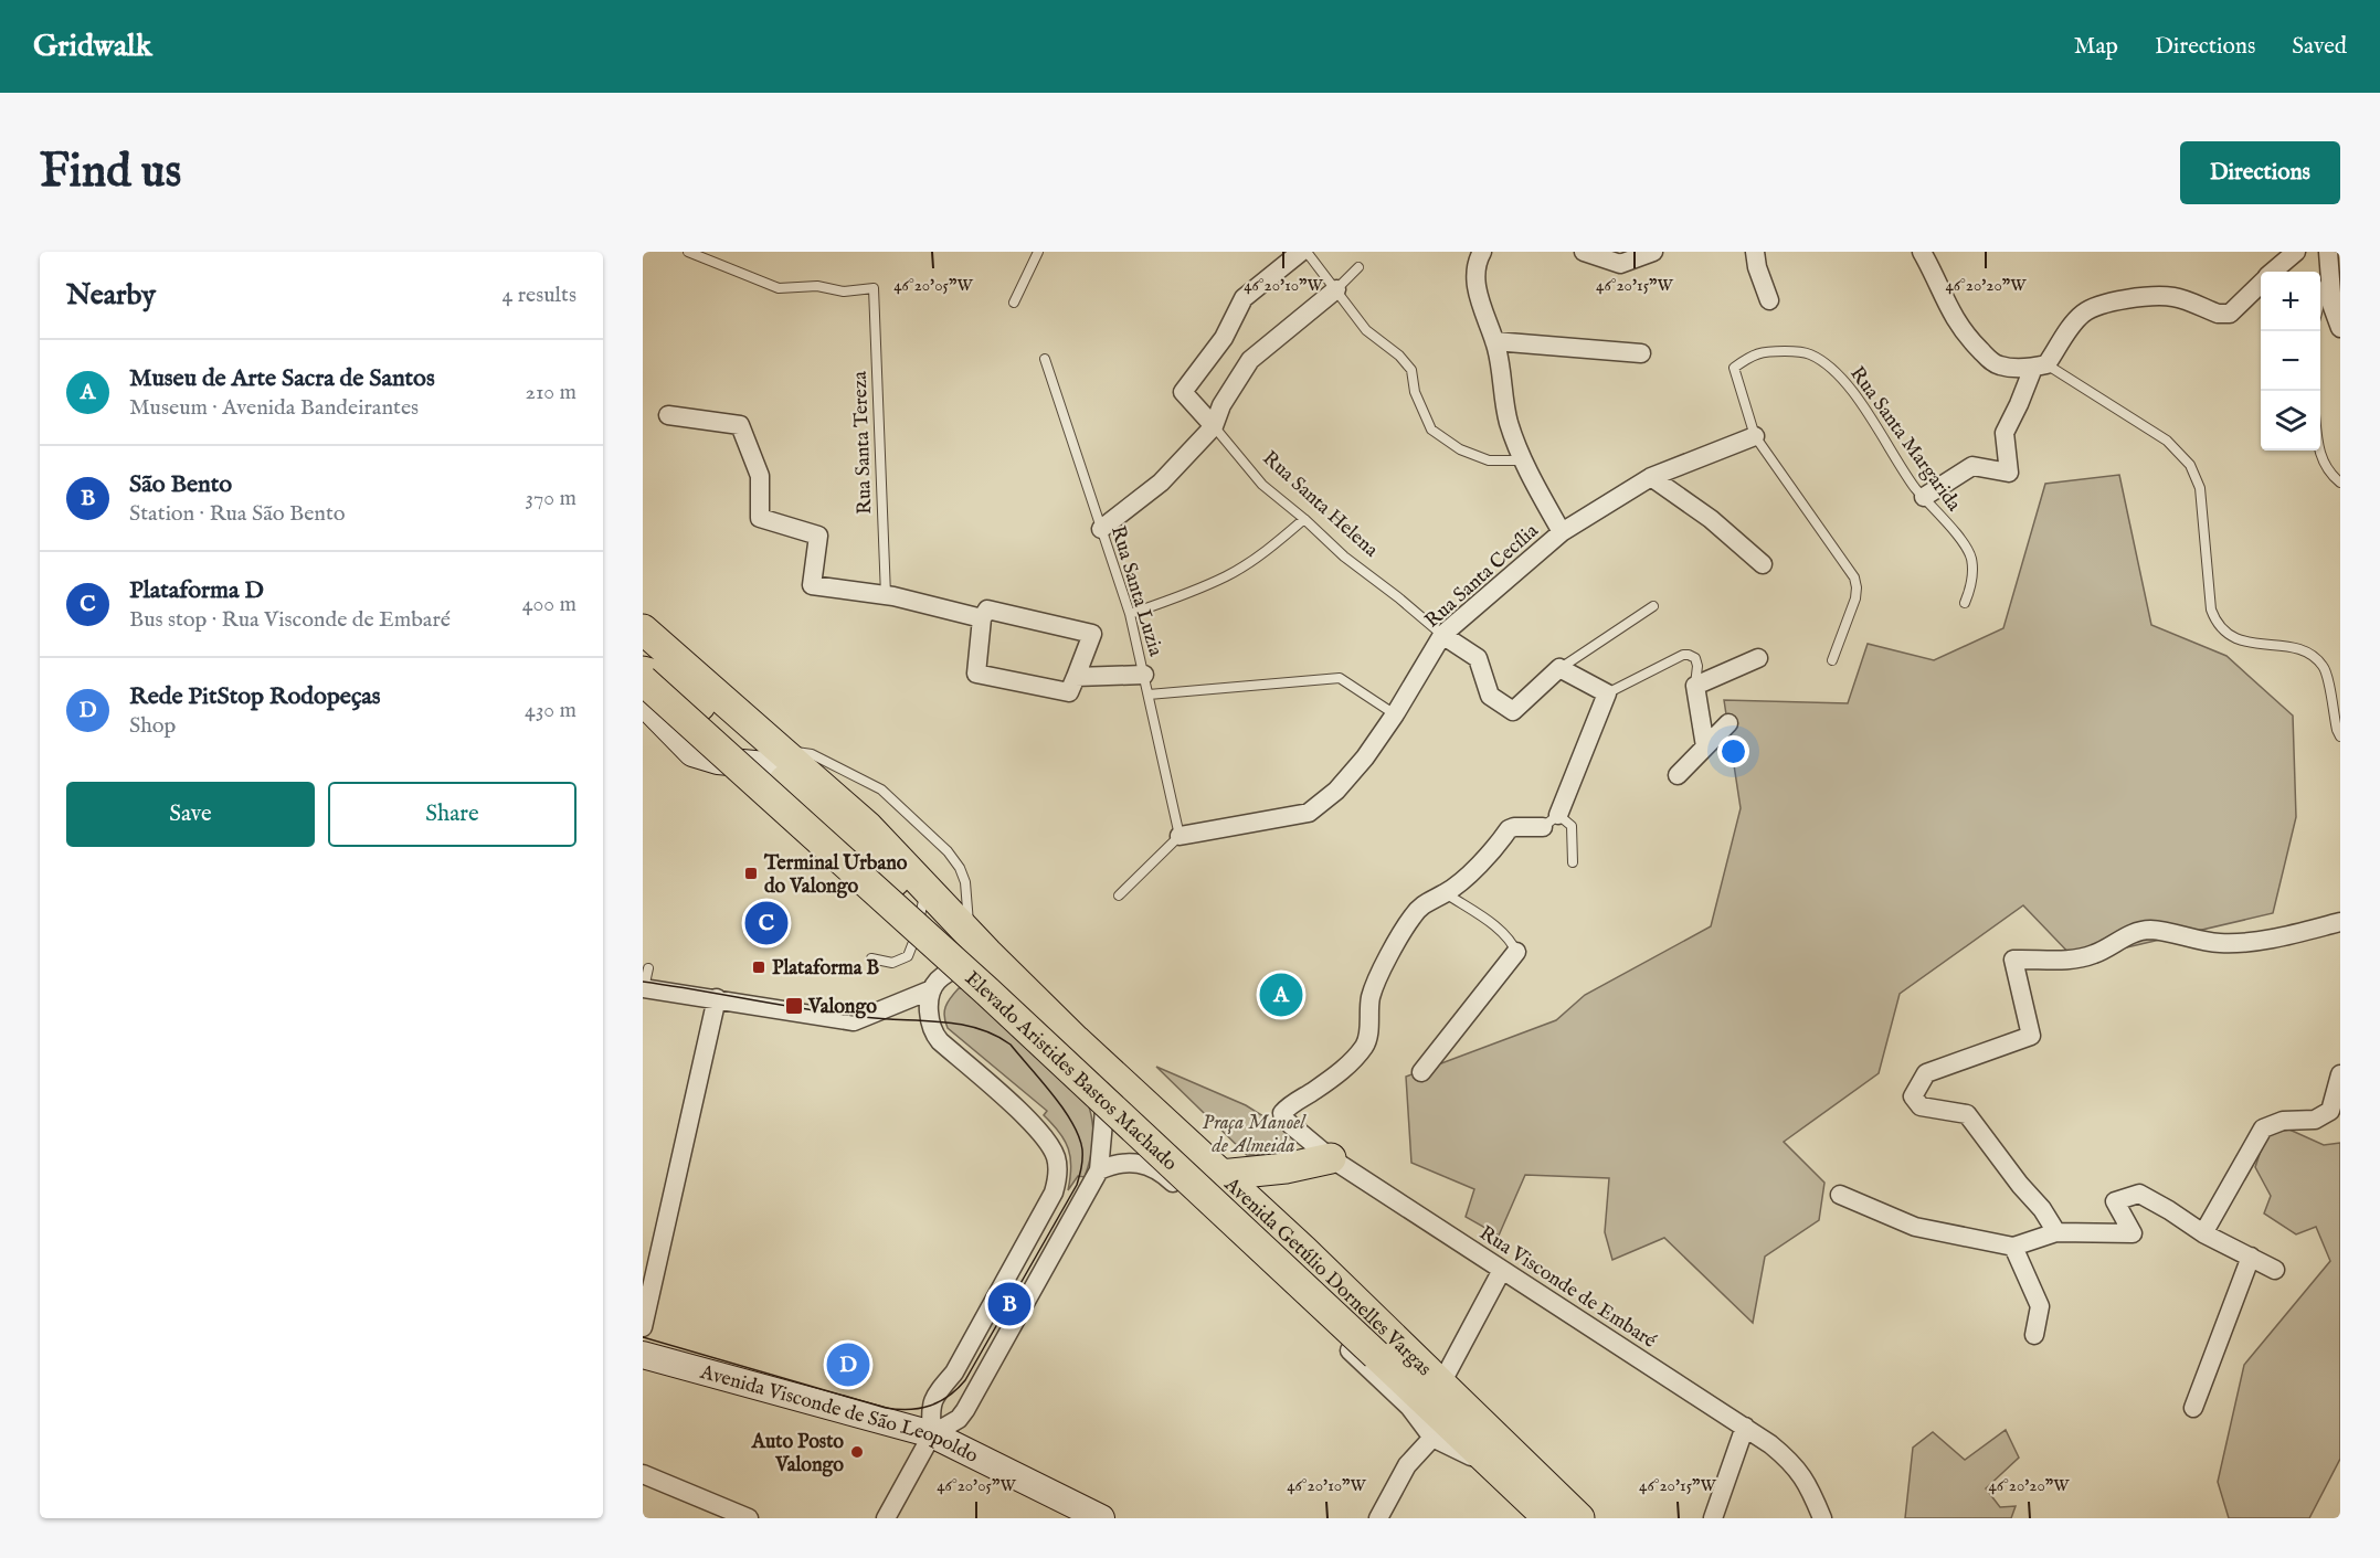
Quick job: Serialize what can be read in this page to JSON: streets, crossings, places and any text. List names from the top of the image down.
{
  "streets": {
    "main road": ["Elevado Aristides Bastos Machado", "Avenida Getúlio Dornelles Vargas", "Avenida Visconde de São Leopoldo"],
    "street": ["Rua Santa Helena", "Rua Santa Cecília", "Rua Visconde de Embaré"],
    "lane": ["Rua Santa Margarida", "Rua Santa Tereza", "Rua Santa Luzia"]
  },
  "crossings": [
    ["Rua Santa Margarida", "Rua Santa Cecília"],
    ["Rua Santa Helena", "Rua Santa Cecília"],
    ["Rua Santa Cecília", "Rua Santa Luzia"]
  ],
  "parks": ["Praça Manoel de Almeida"],
  "places": {
    "transit": ["Terminal Urbano do Valongo", "Plataforma B", "Valongo"],
    "other": ["Auto Posto Valongo"]
  },
  "page": {
    "header": "Gridwalk",
    "nav": ["Map", "Directions", "Saved"],
    "buttons": [
      "Directions",
      ["Save", "Share"]
    ],
    "title": "Find us",
    "heading": ["Nearby", "4 results"],
    "map_buttons": ["+", "−"],
    "list": [
      {
        "mark": "A",
        "name": "Museu de Arte Sacra de Santos",
        "note": "Museum · Avenida Bandeirantes",
        "value": "210 m"
      },
      {
        "mark": "B",
        "name": "São Bento",
        "note": "Station · Rua São Bento",
        "value": "370 m"
      },
      {
        "mark": "C",
        "name": "Plataforma D",
        "note": "Bus stop · Rua Visconde de Embaré",
        "value": "400 m"
      },
      {
        "mark": "D",
        "name": "Rede PitStop Rodopeças",
        "note": "Shop",
        "value": "430 m"
      }
    ],
    "pins": [
      "C",
      "A",
      "B",
      "D"
    ]
  },
  "coordinates": [
    "46°20'05\"W",
    "46°20'10\"W",
    "46°20'15\"W",
    "46°20'20\"W"
  ]
}
